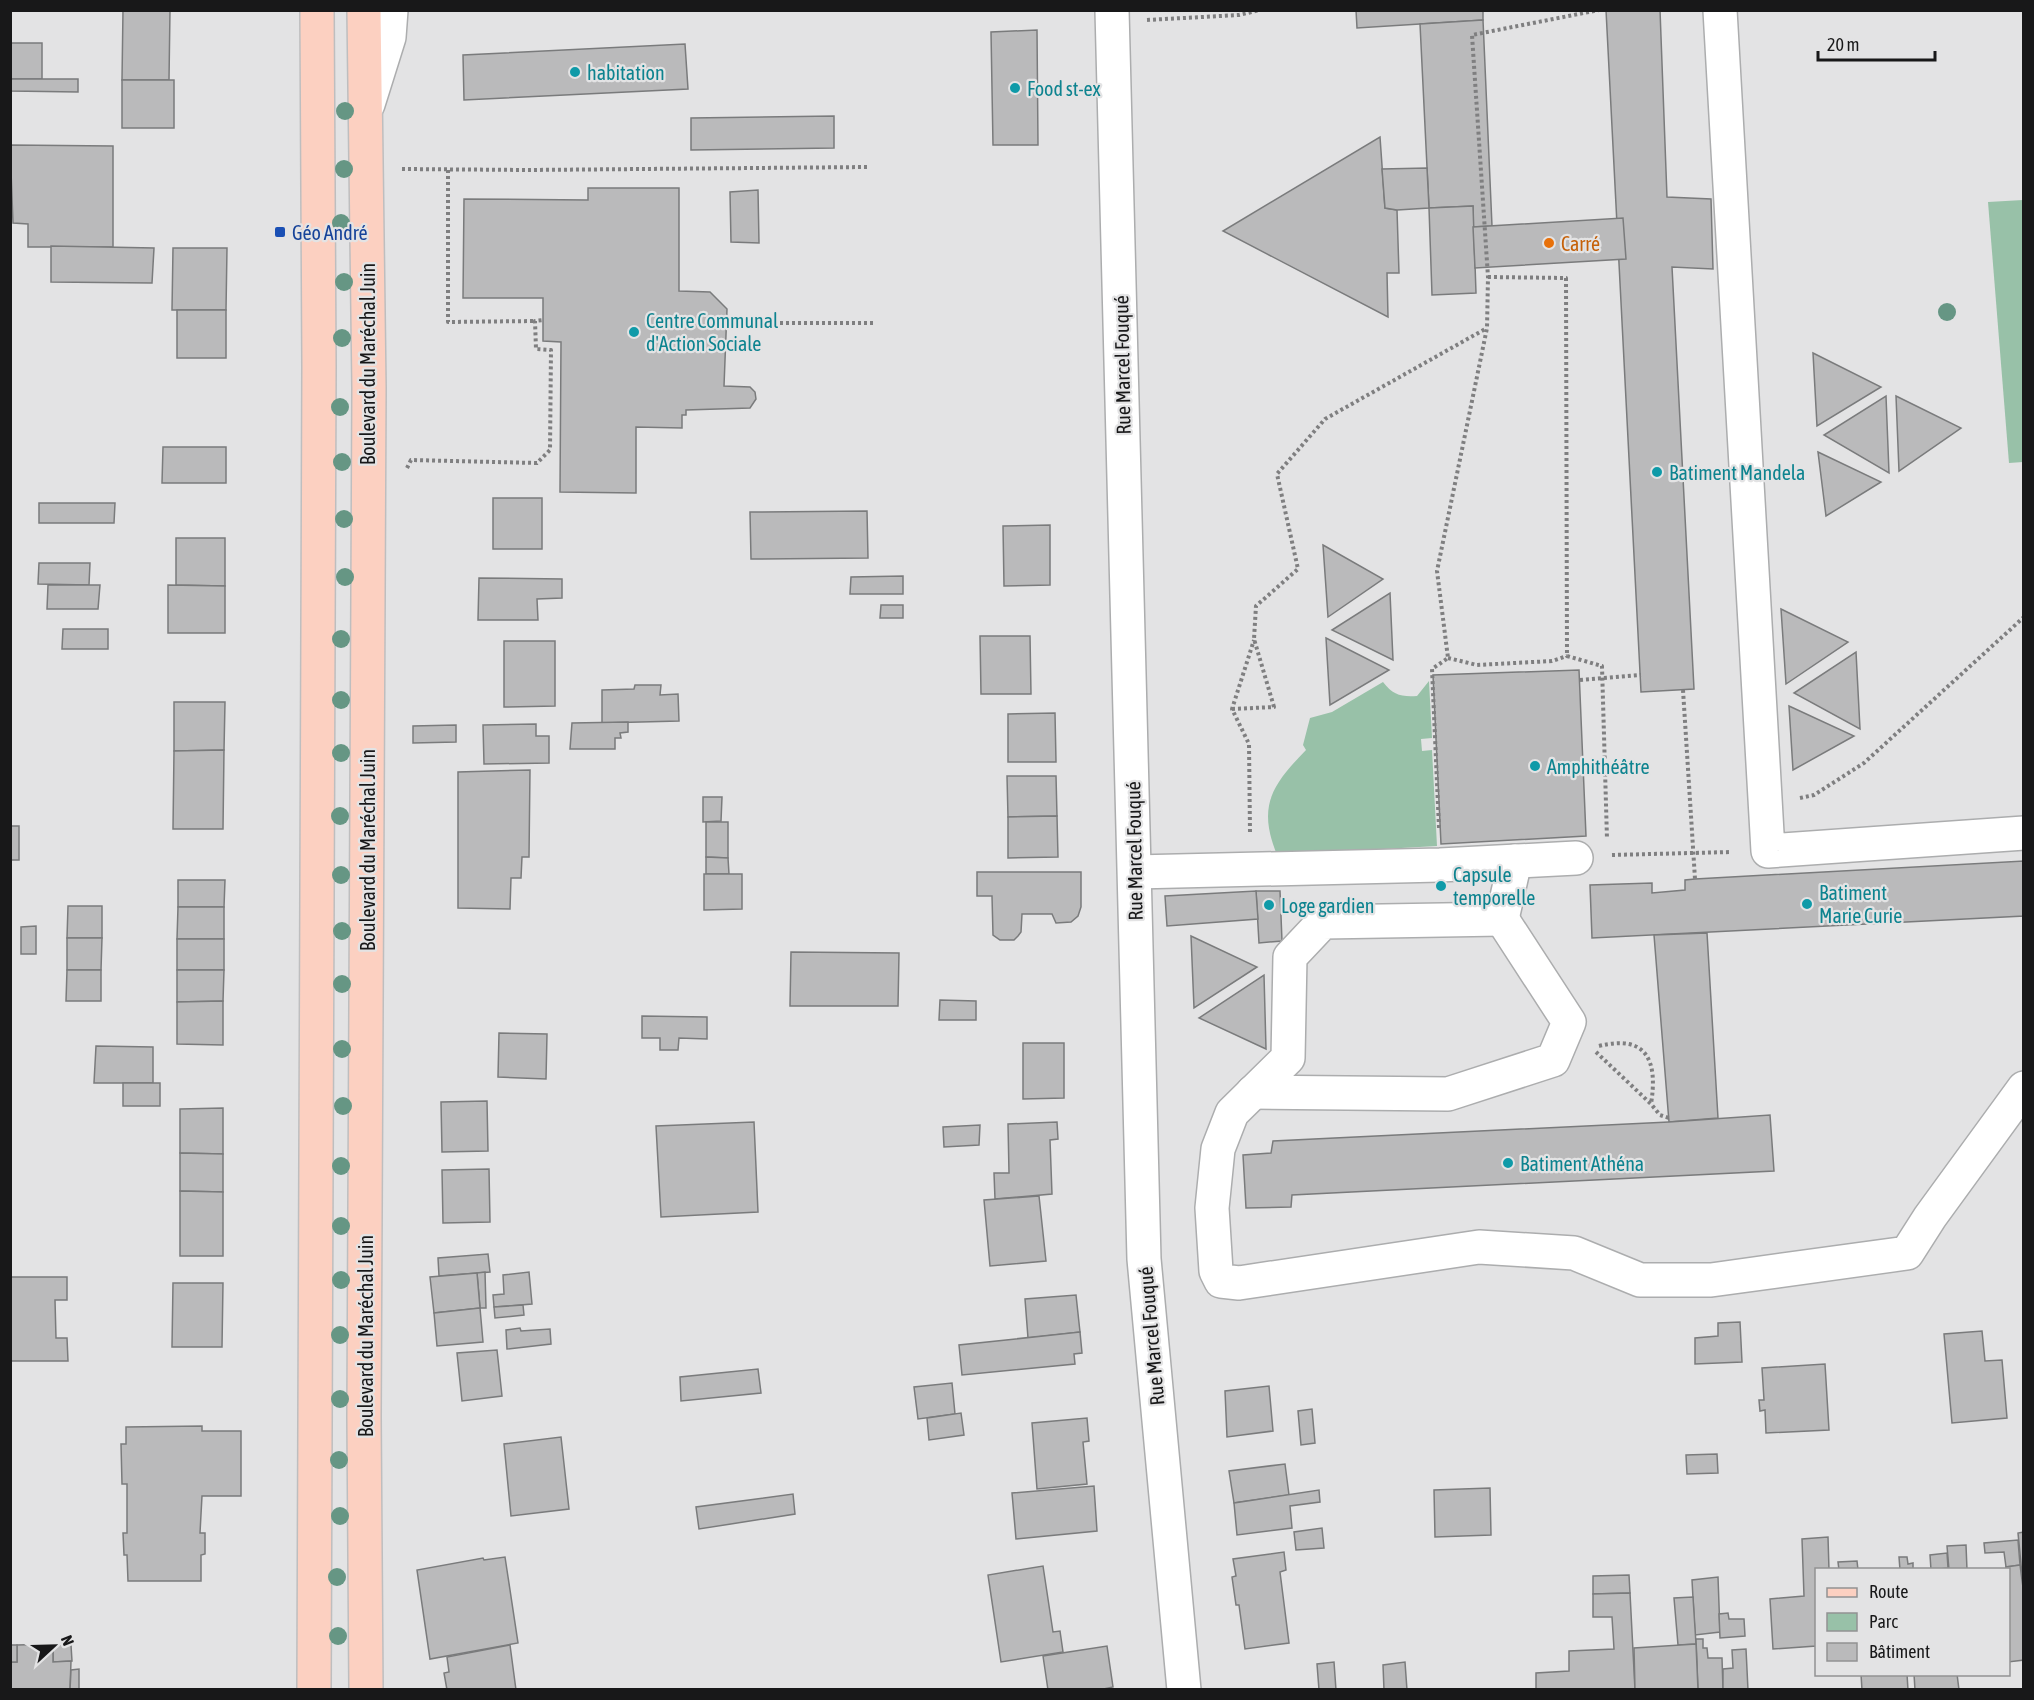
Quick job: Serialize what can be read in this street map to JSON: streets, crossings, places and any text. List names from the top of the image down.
{
  "streets": {
    "main road": ["Boulevard du Maréchal Juin"],
    "street": ["Rue Marcel Fouqué"]
  },
  "places": {
    "other": [
      "habitation",
      "Food st-ex",
      "Carré",
      "Centre Communal d'Action Sociale",
      "Batiment Mandela",
      "Amphithéâtre",
      "Capsule temporelle",
      "Batiment Marie Curie",
      "Loge gardien",
      "Batiment Athéna"
    ],
    "transit": ["Géo André"]
  },
  "legend": ["Route", "Parc", "Bâtiment"],
  "scale_bar": "20 m",
  "north": "right"
}
